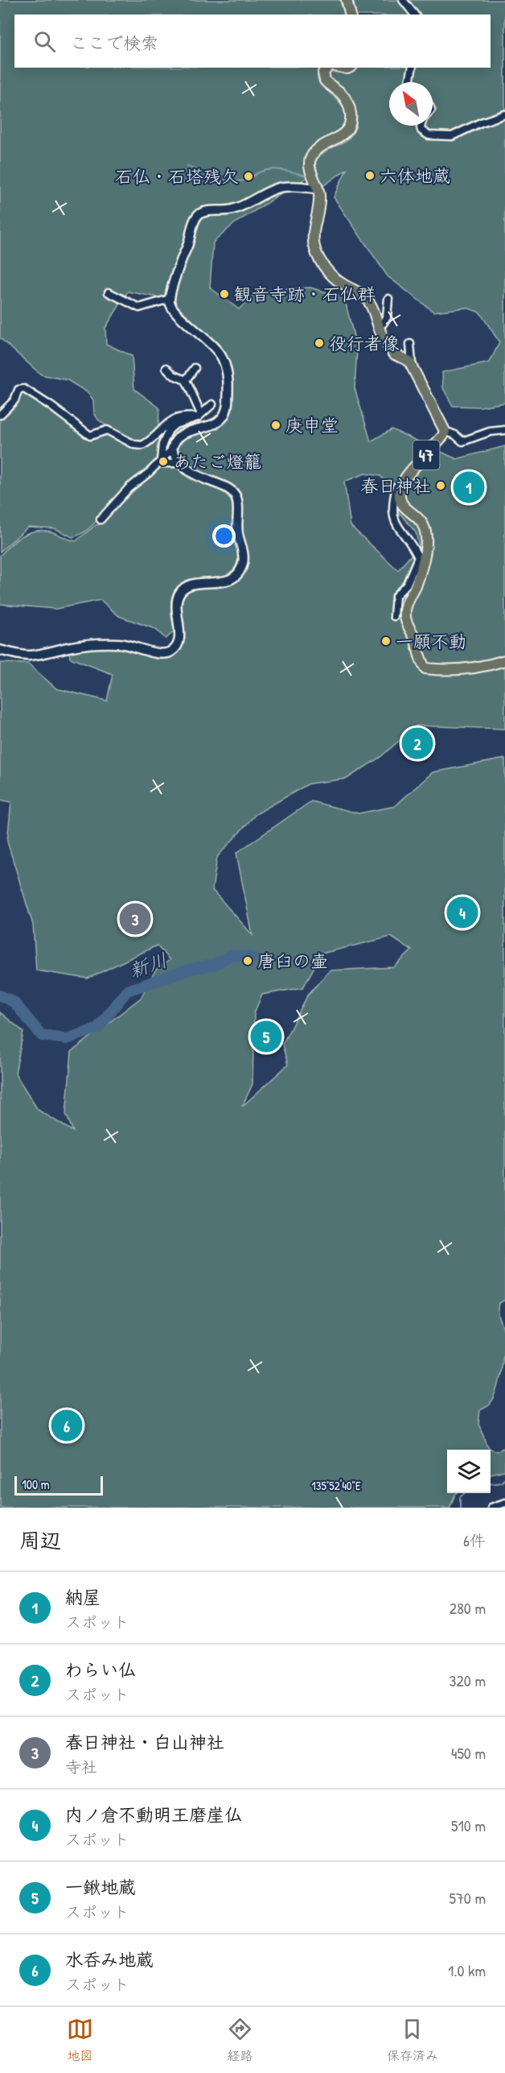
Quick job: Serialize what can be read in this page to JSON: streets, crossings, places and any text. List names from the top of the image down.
{
  "streets": {
    "main road": ["47"]
  },
  "water": ["新川"],
  "places": [
    "六体地蔵",
    "石仏・石塔残欠",
    "観音寺跡・石仏群",
    "役行者像",
    "庚申堂",
    "あたご燈籠",
    "春日神社",
    "一願不動",
    "唐臼の壷"
  ],
  "scale_bar": "100 m",
  "north": "top left",
  "page": {
    "search": "ここで検索",
    "pins": [
      "1",
      "2",
      "4",
      "3",
      "5",
      "6"
    ],
    "scale": "100 m",
    "heading": ["周辺", "6件"],
    "list": [
      {
        "mark": "1",
        "name": "納屋",
        "note": "スポット",
        "value": "280 m"
      },
      {
        "mark": "2",
        "name": "わらい仏",
        "note": "スポット",
        "value": "320 m"
      },
      {
        "mark": "3",
        "name": "春日神社・白山神社",
        "note": "寺社",
        "value": "450 m"
      },
      {
        "mark": "4",
        "name": "内ノ倉不動明王磨崖仏",
        "note": "スポット",
        "value": "510 m"
      },
      {
        "mark": "5",
        "name": "一鍬地蔵",
        "note": "スポット",
        "value": "570 m"
      },
      {
        "mark": "6",
        "name": "水呑み地蔵",
        "note": "スポット",
        "value": "1.0 km"
      }
    ],
    "nav": ["地図", "経路", "保存済み"]
  },
  "coordinates": ["135°52'40\"E"]
}
